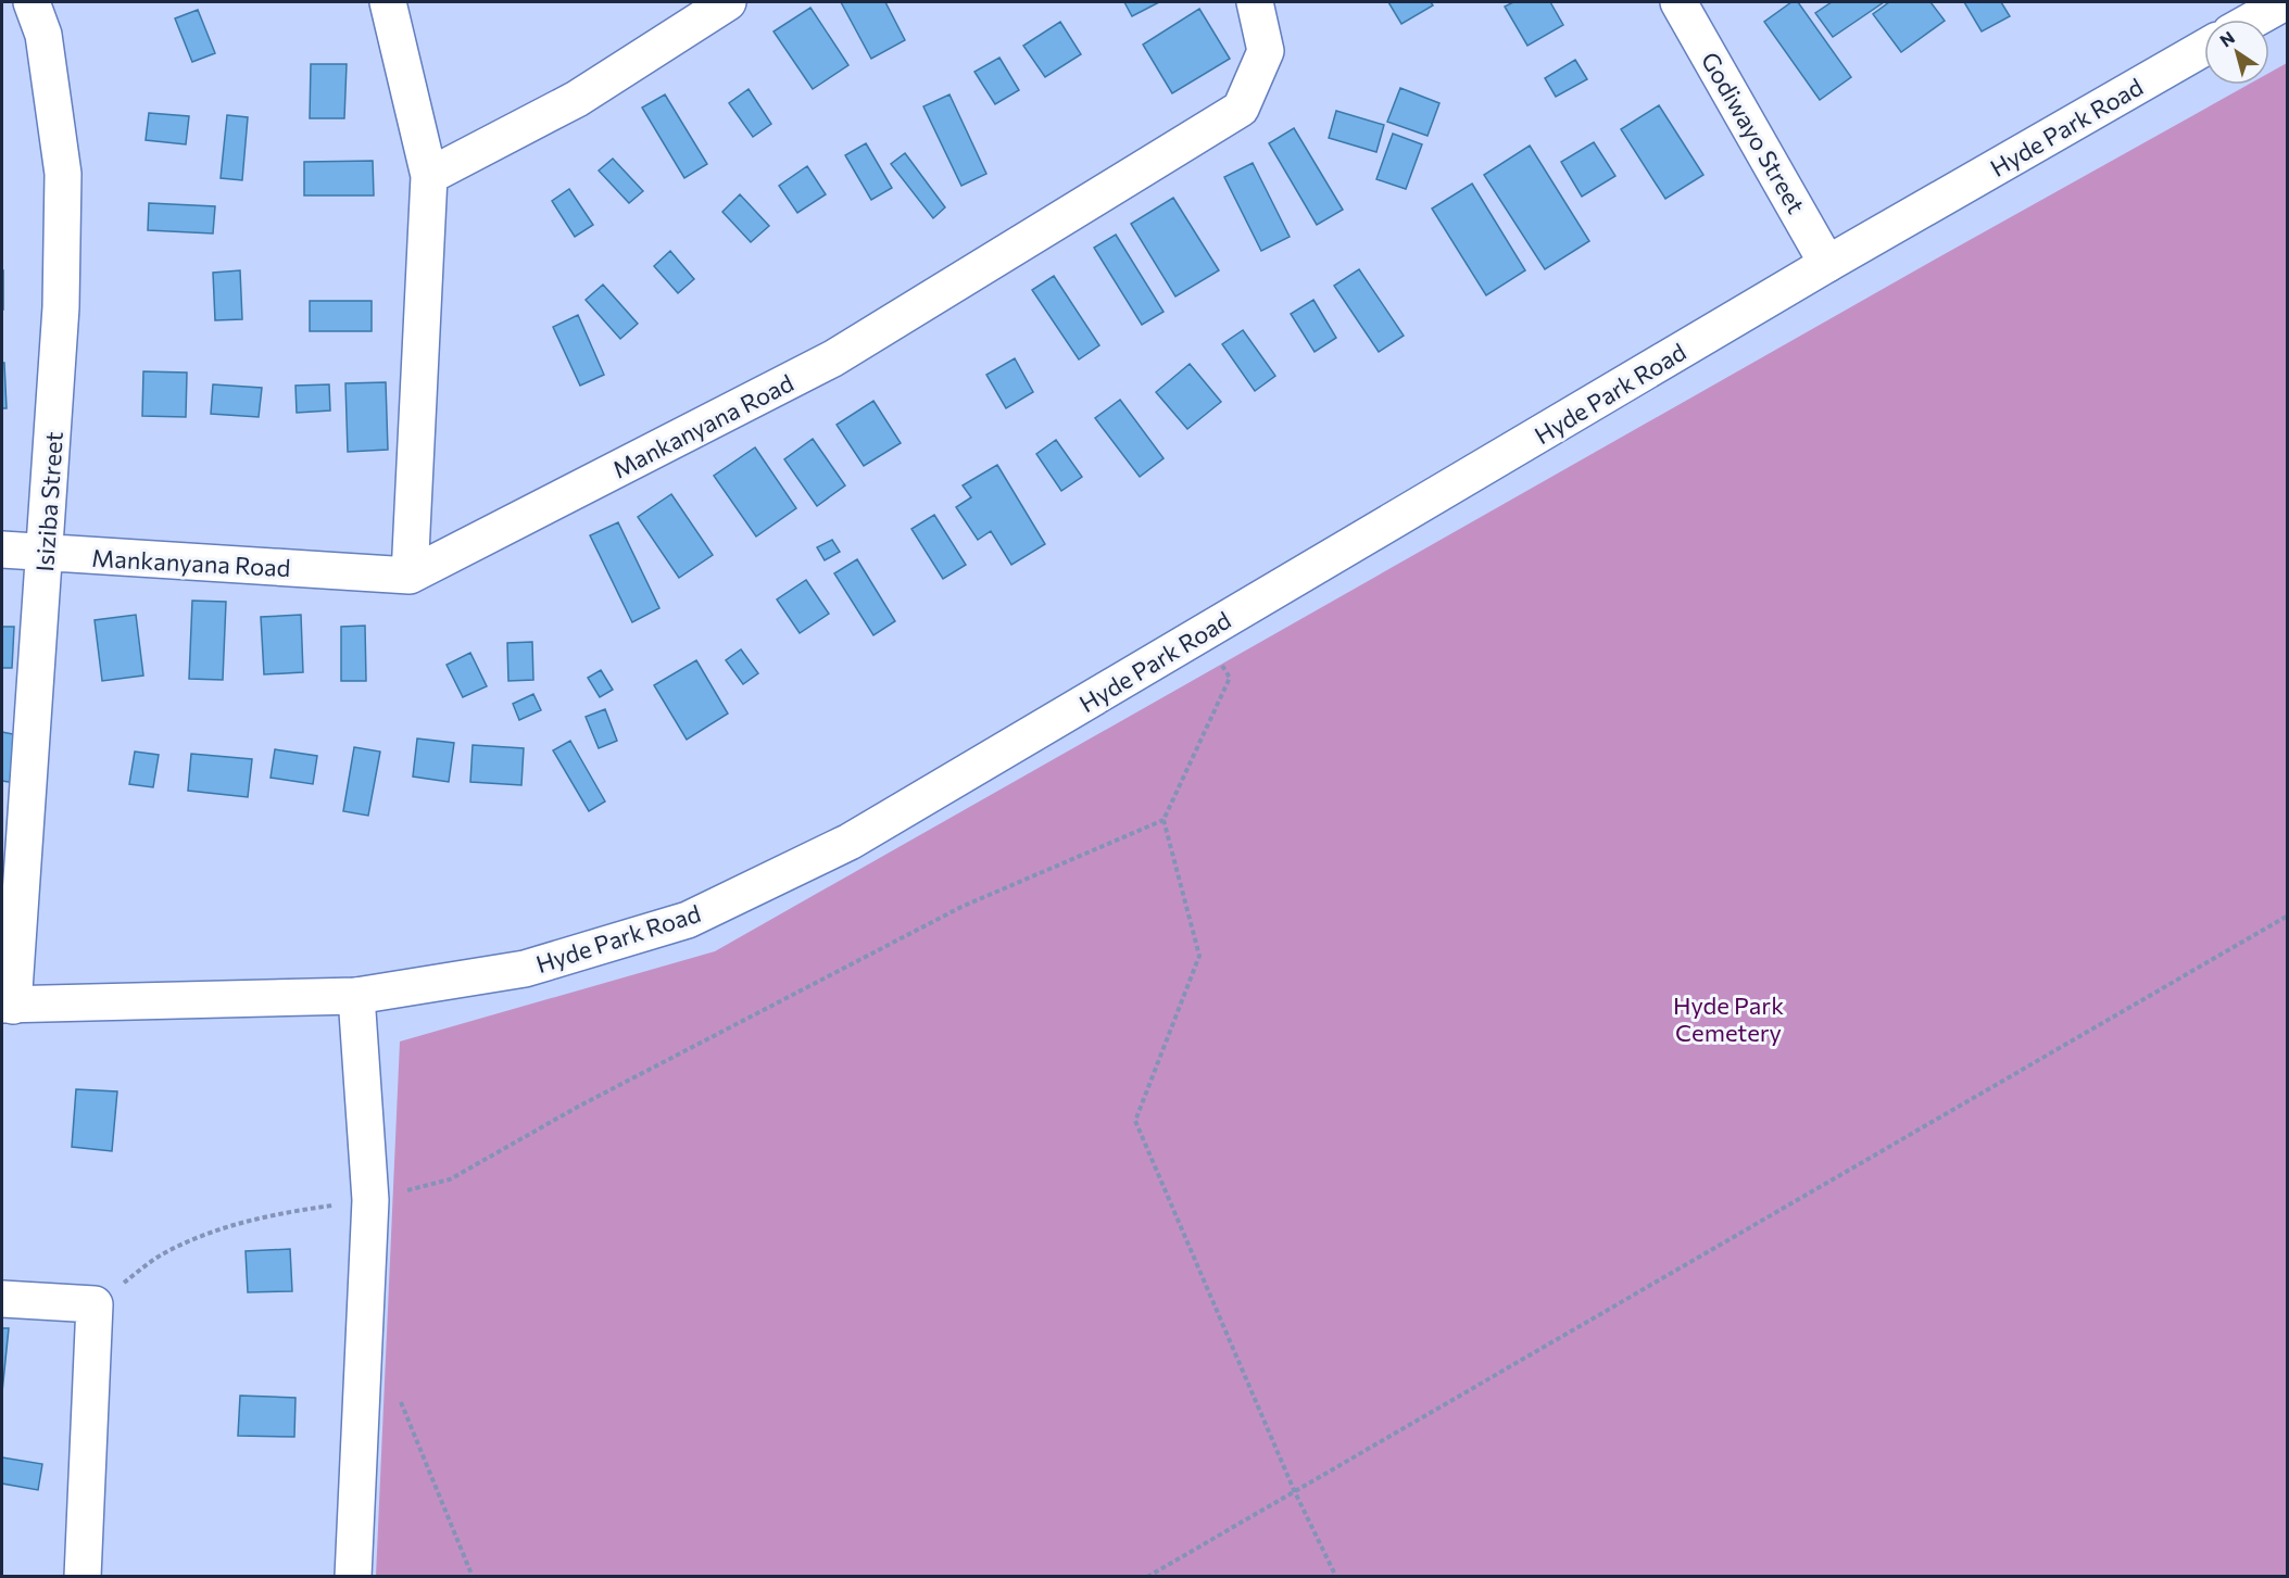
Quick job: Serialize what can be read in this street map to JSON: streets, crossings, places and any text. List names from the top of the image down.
{
  "streets": {
    "street": [
      "Hyde Park Road",
      "Godiwayo Street",
      "Mankanyana Road",
      "Isiziba Street"
    ]
  },
  "crossings": [
    ["Hyde Park Road", "Godiwayo Street"],
    ["Hyde Park Road", "Isiziba Street"],
    ["Mankanyana Road", "Isiziba Street"]
  ],
  "parks": ["Hyde Park Cemetery"],
  "north": "top left"
}
